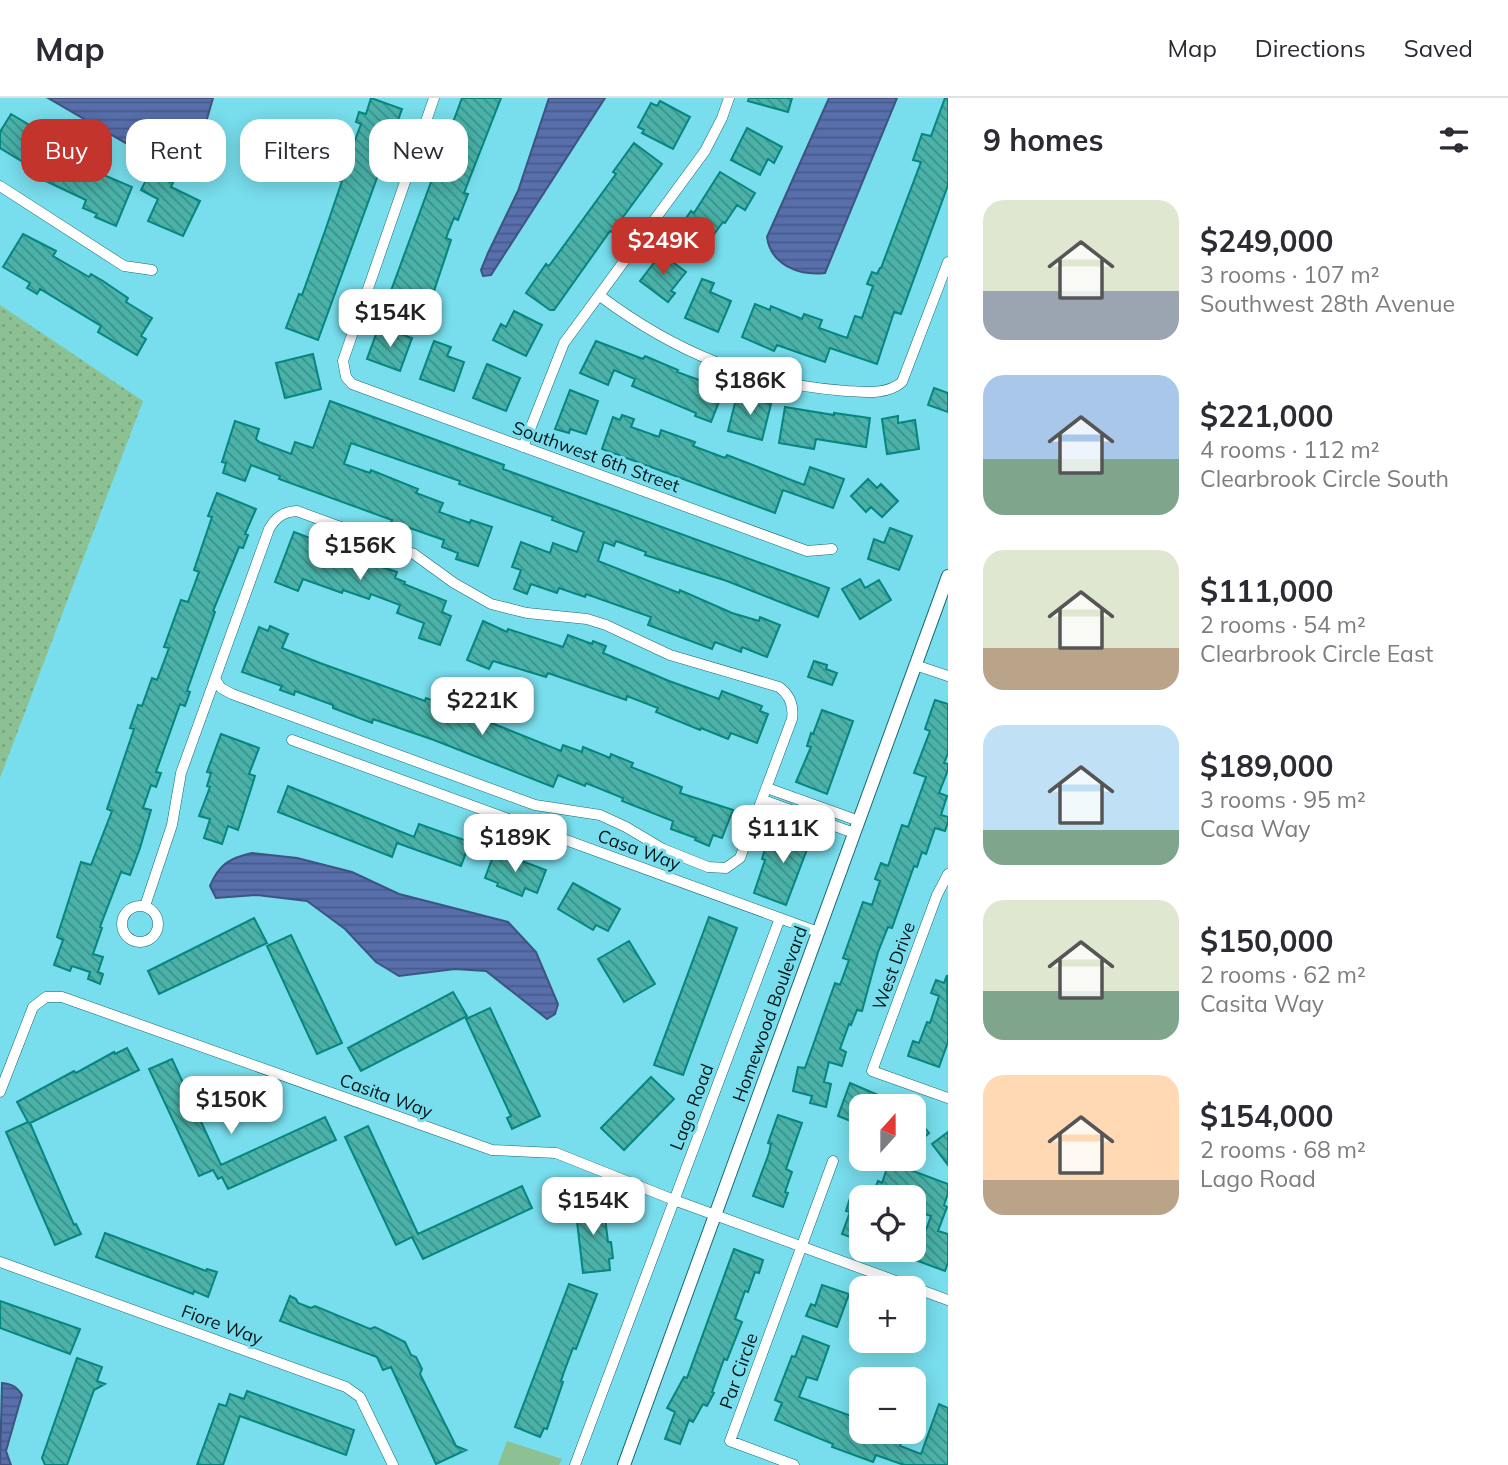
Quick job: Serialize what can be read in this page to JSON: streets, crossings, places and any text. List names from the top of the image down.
{
  "streets": {
    "street": [
      "Southwest 6th Street",
      "Casa Way",
      "West Drive",
      "Homewood Boulevard",
      "Casita Way",
      "Lago Road",
      "Fiore Way",
      "Par Circle"
    ]
  },
  "crossings": [
    ["Casa Way", "Homewood Boulevard"],
    ["Casa Way", "Lago Road"],
    ["Homewood Boulevard", "Casita Way"],
    ["Casita Way", "Lago Road"]
  ],
  "north": "top",
  "page": {
    "header": "Map",
    "nav": ["Map", "Directions", "Saved"],
    "heading": "9 homes",
    "chip": [
      "Buy",
      "Rent",
      "Filters",
      "New"
    ],
    "list": [
      {
        "name": "$249,000",
        "note": "3 rooms · 107 m² · Southwest 28th Avenue"
      },
      {
        "name": "$221,000",
        "note": "4 rooms · 112 m² · Clearbrook Circle South"
      },
      {
        "name": "$111,000",
        "note": "2 rooms · 54 m² · Clearbrook Circle East"
      },
      {
        "name": "$189,000",
        "note": "3 rooms · 95 m² · Casa Way"
      },
      {
        "name": "$150,000",
        "note": "2 rooms · 62 m² · Casita Way"
      },
      {
        "name": "$154,000",
        "note": "2 rooms · 68 m² · Lago Road"
      }
    ],
    "price": [
      "$249K",
      "$154K",
      "$186K",
      "$156K",
      "$221K",
      "$111K",
      "$189K",
      "$150K",
      "$154K"
    ],
    "map_buttons": ["+", "−"]
  }
}
